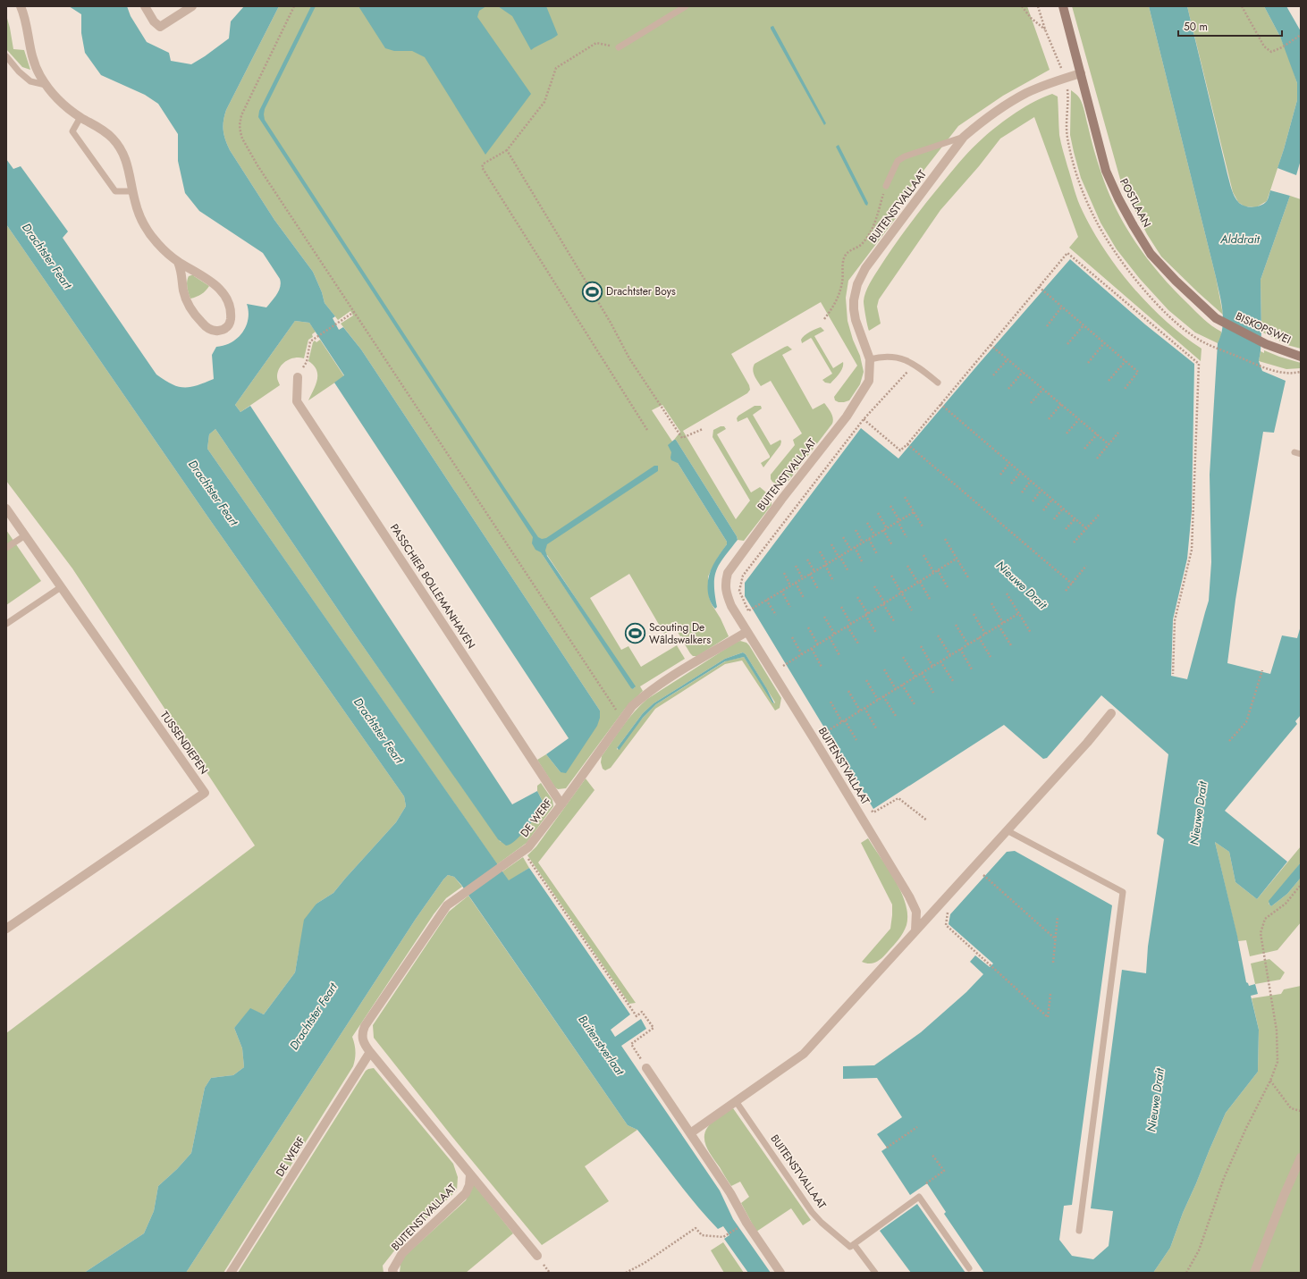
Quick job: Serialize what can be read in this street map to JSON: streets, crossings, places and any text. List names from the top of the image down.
{
  "streets": {
    "street": [
      "POSTLAAN",
      "BUITENSTVALLAAT",
      "BISKOPSWEI",
      "PASSCHIER BOLLEMANHAVEN",
      "TUSSENDIEPEN",
      "DE WERF"
    ]
  },
  "crossings": [
    ["POSTLAAN", "BISKOPSWEI"],
    ["BUITENSTVALLAAT", "DE WERF"],
    ["PASSCHIER BOLLEMANHAVEN", "DE WERF"]
  ],
  "water": [
    "Alddrait",
    "Drachtster Feart",
    "Nieuwe Drait",
    "Buitenstverlaat"
  ],
  "places": {
    "sports": ["Drachtster Boys", "Scouting De Wâldswalkers"]
  },
  "scale_bar": "50 m"
}
